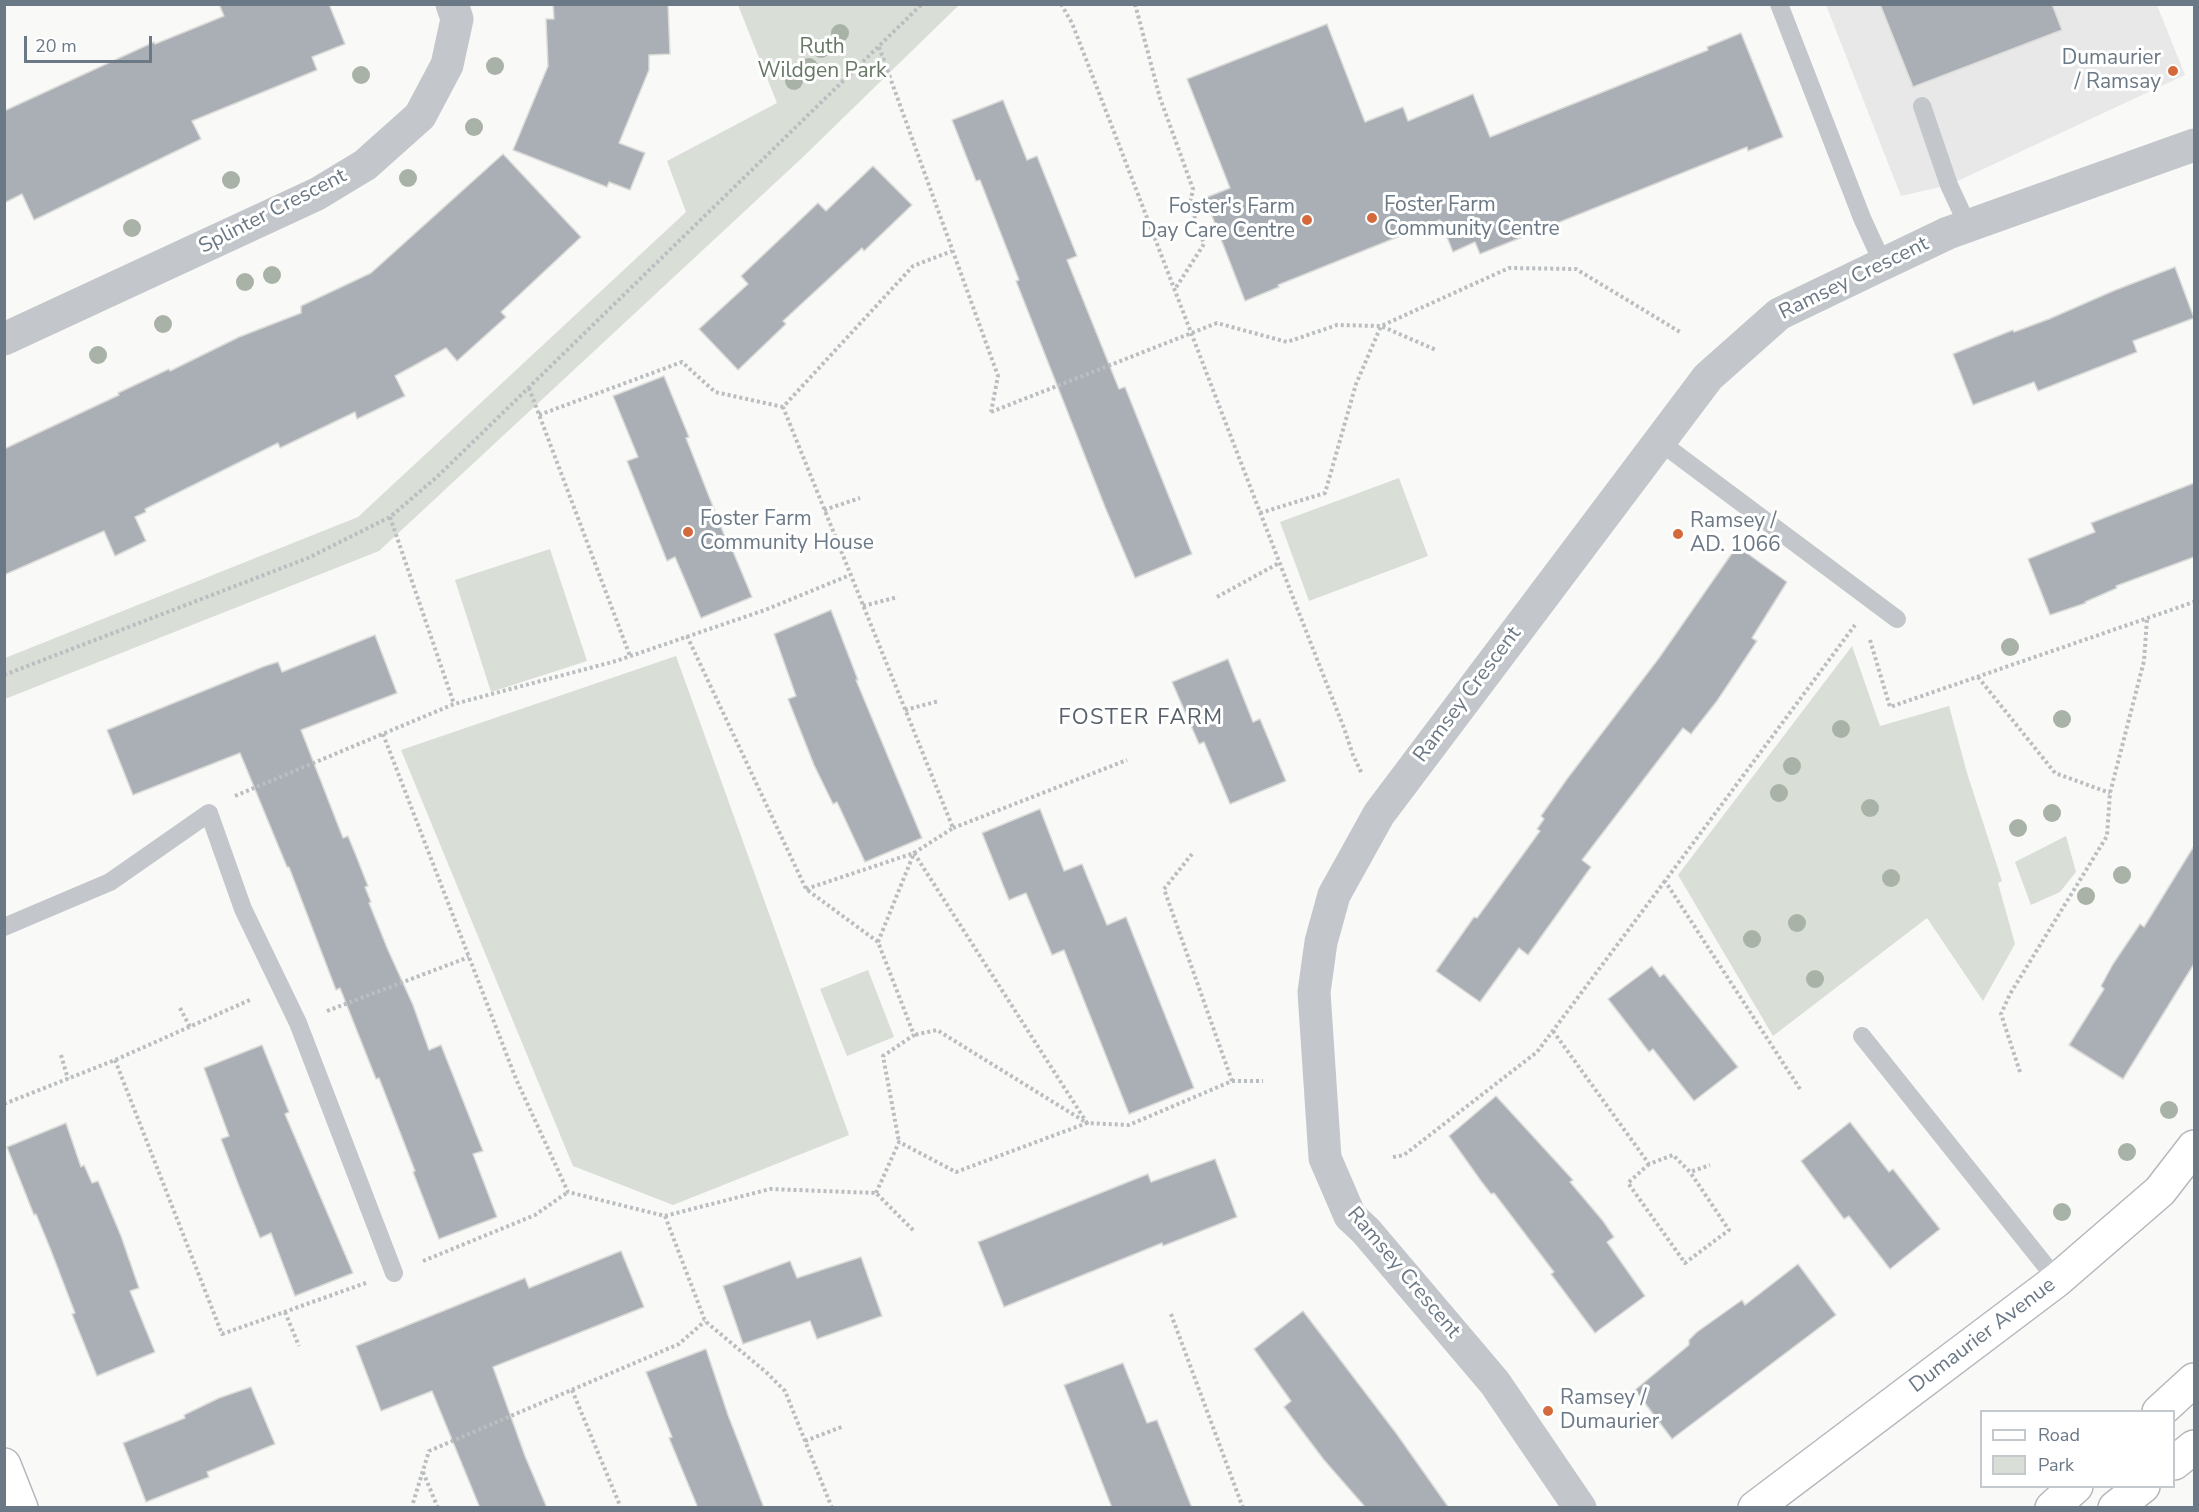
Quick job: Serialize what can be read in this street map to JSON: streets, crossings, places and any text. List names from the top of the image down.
{
  "streets": {
    "main road": ["Dumaurier Avenue"],
    "street": ["Splinter Crescent", "Ramsey Crescent"]
  },
  "districts": ["FOSTER FARM"],
  "parks": ["Ruth Wildgen Park"],
  "places": [
    "Dumaurier / Ramsay",
    "Foster Farm Community Centre",
    "Foster's Farm Day Care Centre",
    "Foster Farm Community House",
    "Ramsey / AD. 1066",
    "Ramsey / Dumaurier"
  ],
  "legend": ["Road", "Park"],
  "scale_bar": "20 m"
}
